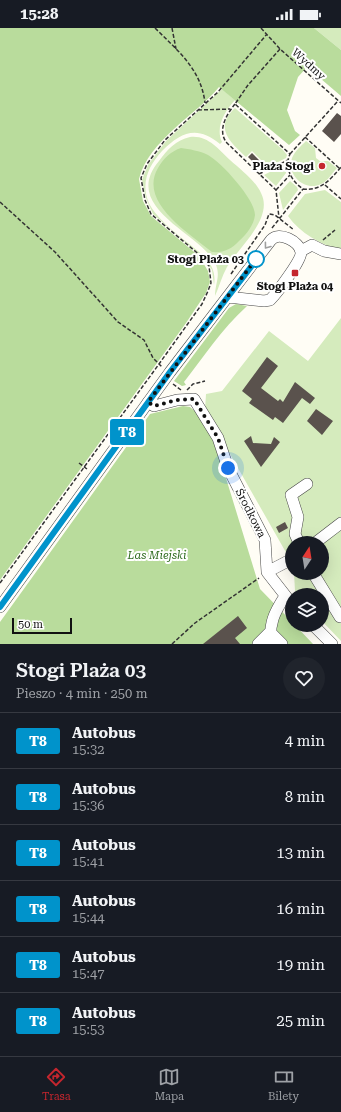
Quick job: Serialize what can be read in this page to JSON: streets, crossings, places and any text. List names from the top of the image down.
{
  "streets": {
    "street": ["Środkowa"],
    "path": ["Wydmy"]
  },
  "parks": ["Las Miejski"],
  "places": {
    "other": ["Plaża Stogi", "Stogi Plaża 03"],
    "transit": ["Stogi Plaża 04"]
  },
  "lines": ["bus line T8"],
  "scale_bar": "50 m",
  "north": "top",
  "page": {
    "status": "15:28",
    "on_map": "T8",
    "scale": "50 m",
    "heading": ["Stogi Plaża 03", "Pieszo · 4 min · 250 m"],
    "list": [
      {
        "mark": "T8",
        "name": "Autobus",
        "note": "15:32",
        "value": "4 min"
      },
      {
        "mark": "T8",
        "name": "Autobus",
        "note": "15:36",
        "value": "8 min"
      },
      {
        "mark": "T8",
        "name": "Autobus",
        "note": "15:41",
        "value": "13 min"
      },
      {
        "mark": "T8",
        "name": "Autobus",
        "note": "15:44",
        "value": "16 min"
      },
      {
        "mark": "T8",
        "name": "Autobus",
        "note": "15:47",
        "value": "19 min"
      },
      {
        "mark": "T8",
        "name": "Autobus",
        "note": "15:53",
        "value": "25 min"
      }
    ],
    "tabs": ["Trasa", "Mapa", "Bilety"]
  }
}
